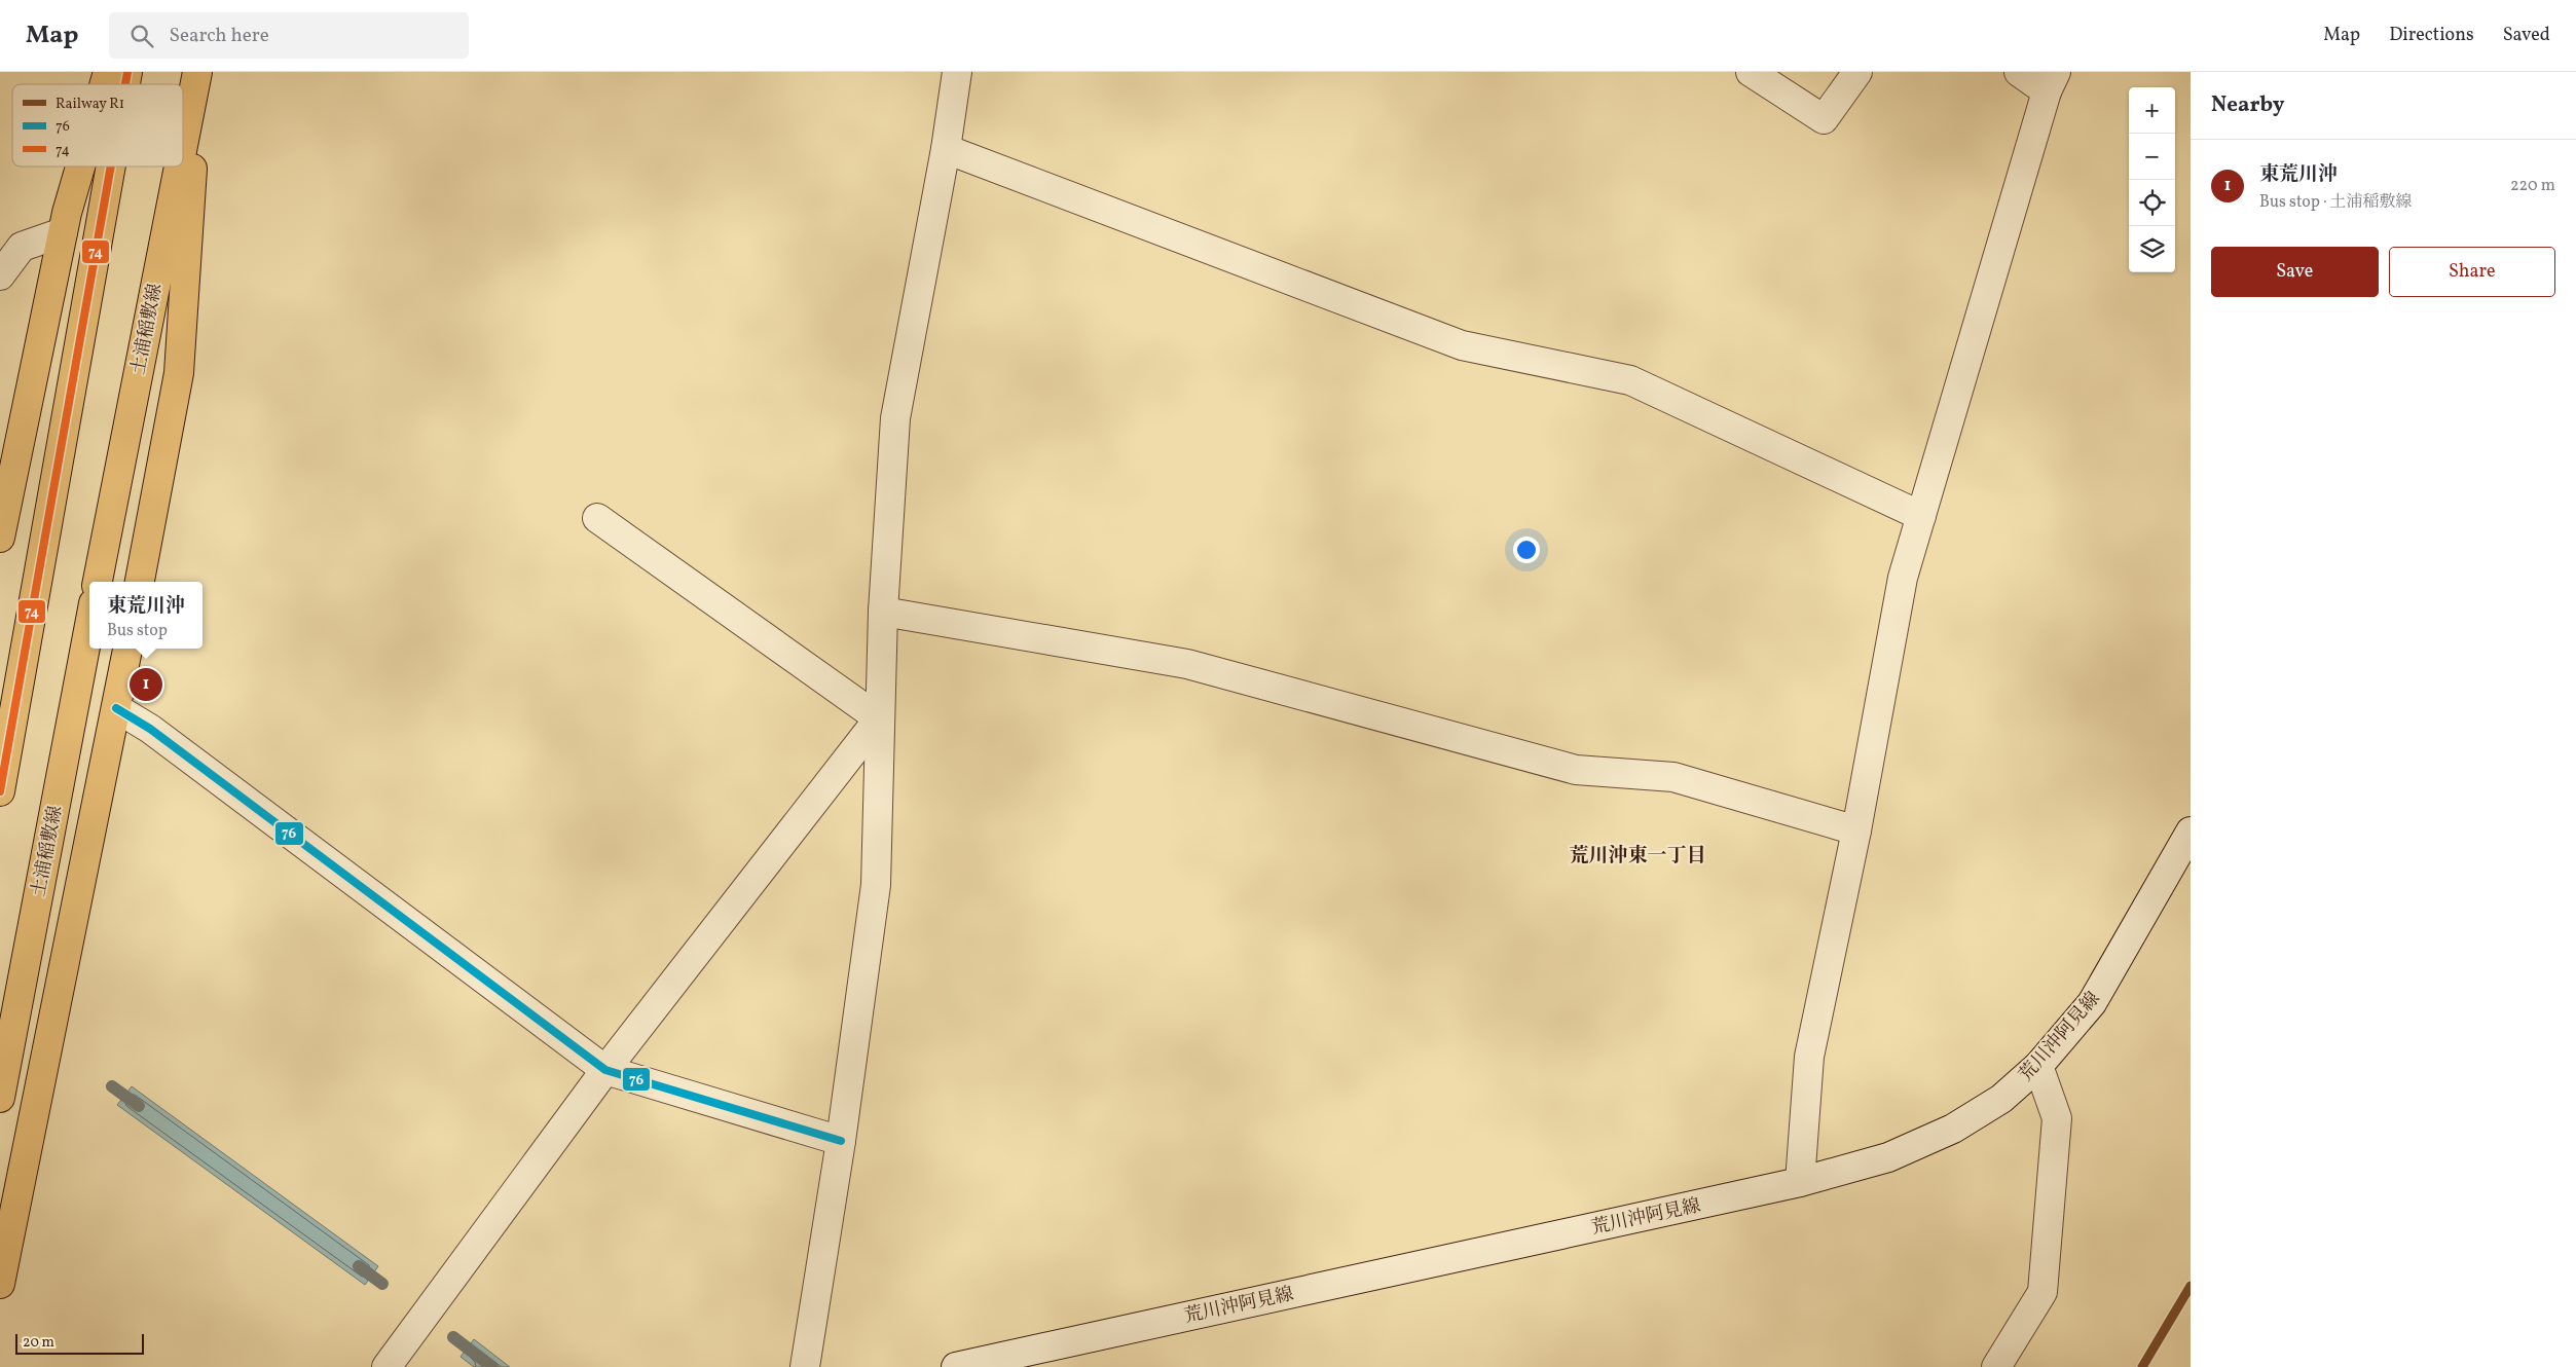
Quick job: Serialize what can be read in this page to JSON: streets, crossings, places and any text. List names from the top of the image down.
{
  "streets": {
    "main road": ["土浦稲敷線"],
    "street": ["荒川沖阿見線"]
  },
  "districts": ["荒川沖東一丁目"],
  "lines": ["transit line 74", "transit line 76", "rail line R1"],
  "legend": ["Railway R1", "76", "74"],
  "scale_bar": "20 m",
  "page": {
    "header": "Map",
    "search": "Search here",
    "nav": ["Map", "Directions", "Saved"],
    "heading": "Nearby",
    "map_buttons": ["+", "−"],
    "list": [
      {
        "mark": "1",
        "name": "東荒川沖",
        "note": "Bus stop · 土浦稲敷線",
        "value": "220 m"
      }
    ],
    "buttons": ["Save", "Share"],
    "popup": ["東荒川沖", "Bus stop"],
    "pins": "1",
    "scale": "20 m"
  }
}
